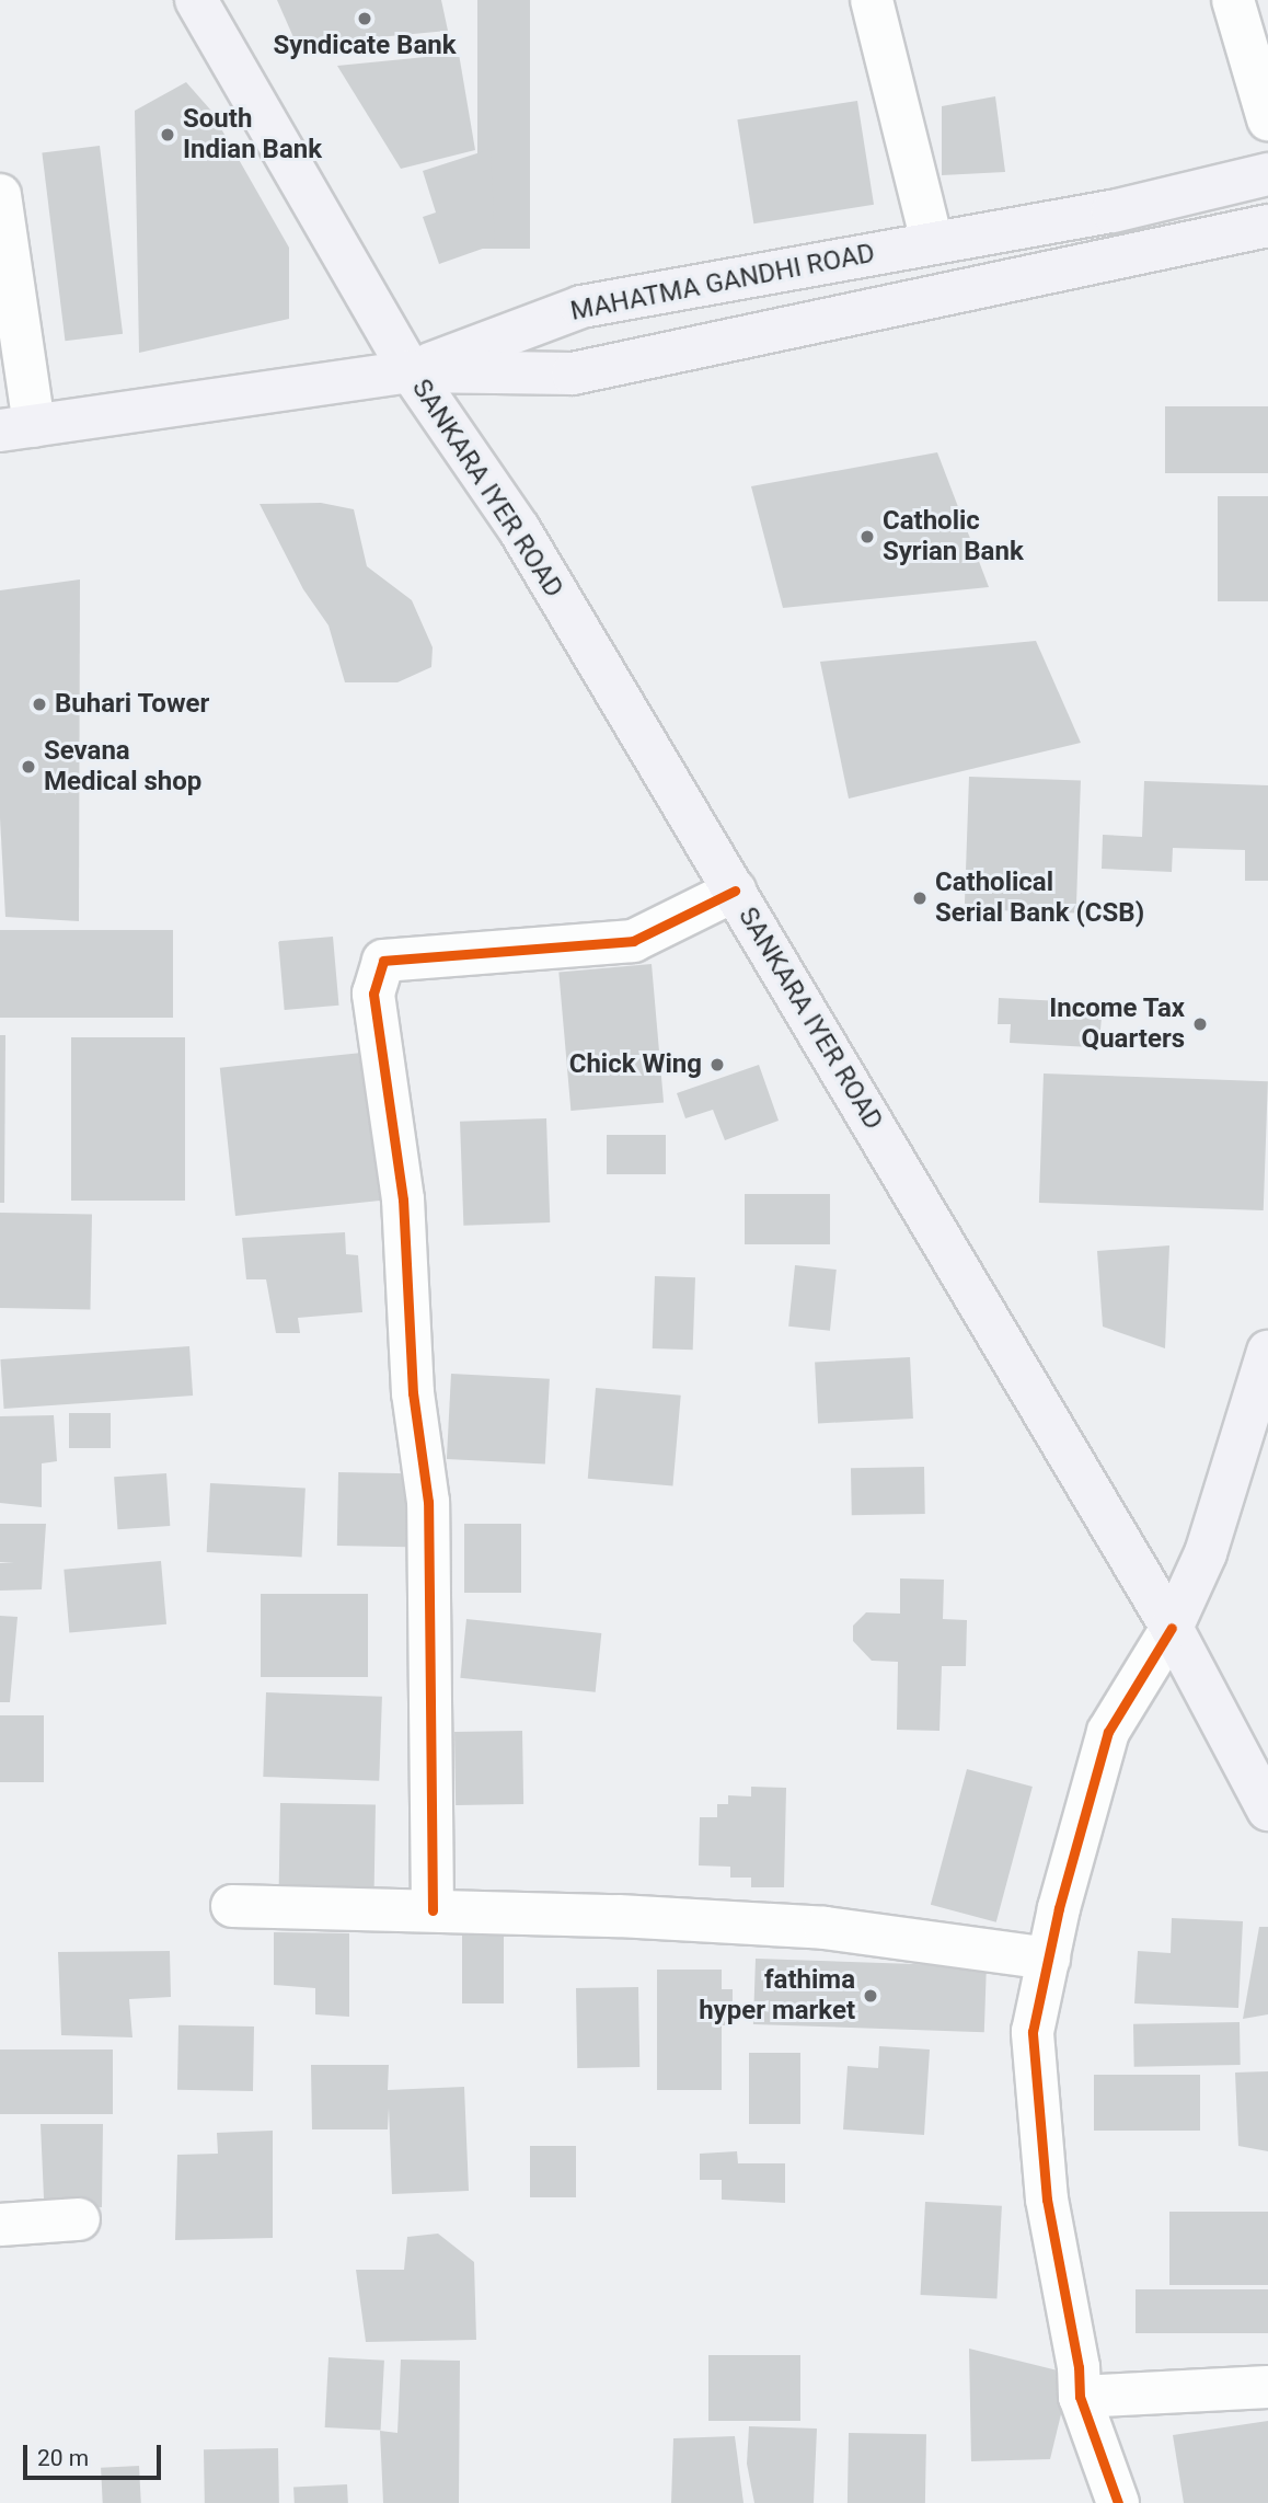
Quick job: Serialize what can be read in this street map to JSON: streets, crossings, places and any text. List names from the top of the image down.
{
  "streets": {
    "main road": ["MAHATMA GANDHI ROAD", "SANKARA IYER ROAD"]
  },
  "crossings": [
    ["MAHATMA GANDHI ROAD", "SANKARA IYER ROAD"]
  ],
  "places": [
    "Syndicate Bank",
    "South Indian Bank",
    "Catholic Syrian Bank",
    "Buhari Tower",
    "Sevana Medical shop",
    "Catholical Serial Bank (CSB)",
    "Income Tax Quarters",
    "Chick Wing",
    "fathima hyper market"
  ],
  "scale_bar": "20 m"
}
